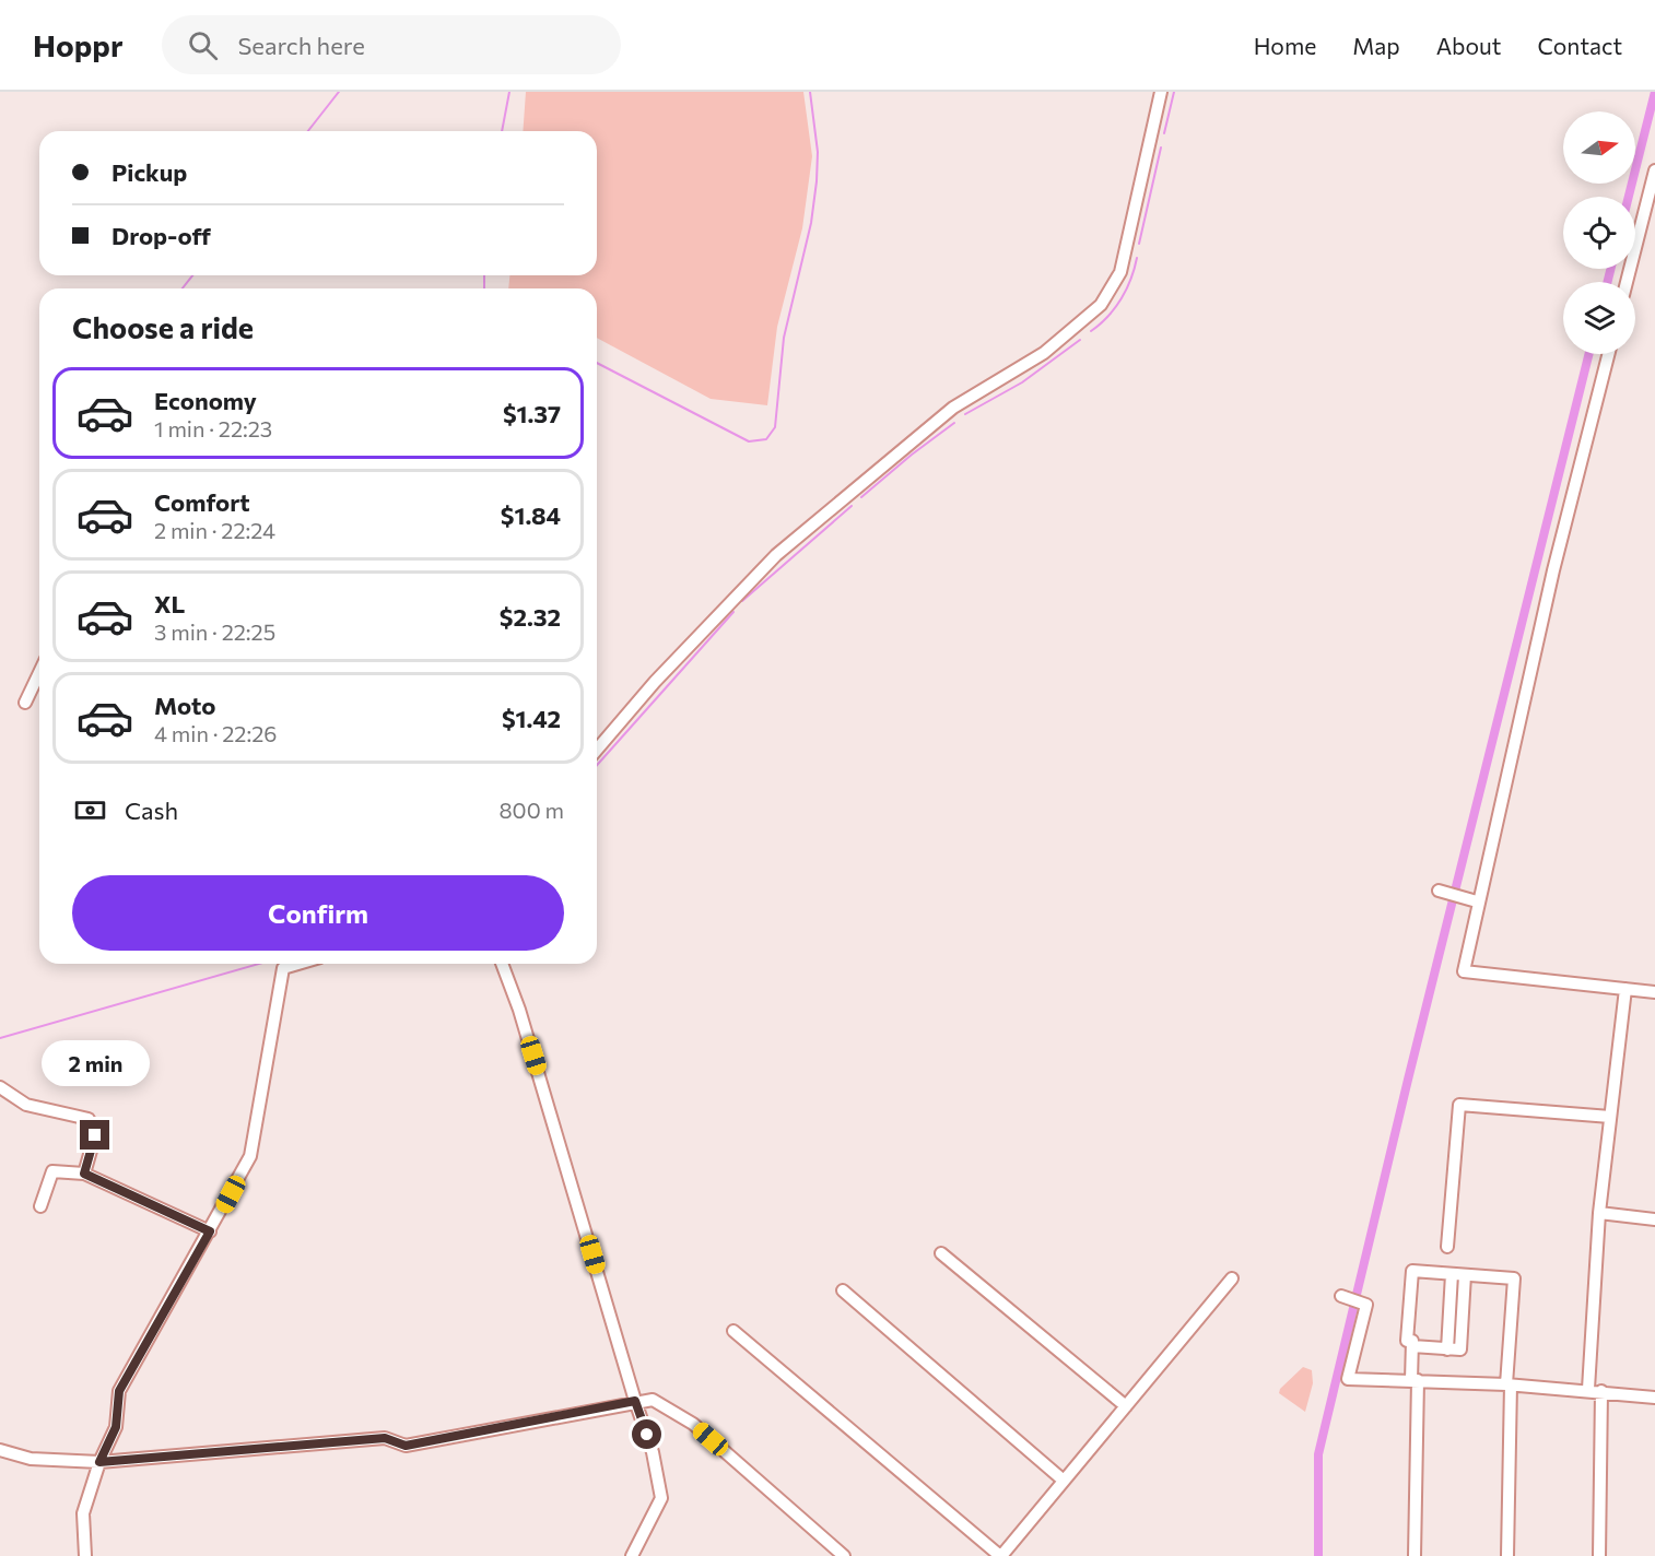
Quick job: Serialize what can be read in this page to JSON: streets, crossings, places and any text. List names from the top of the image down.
{
  "north": "right",
  "page": {
    "header": "Hoppr",
    "search": "Search here",
    "nav": [
      "Home",
      "Map",
      "About",
      "Contact"
    ],
    "banner": ["Pickup", "Drop-off"],
    "heading": "Choose a ride",
    "list": [
      {
        "name": "Economy",
        "note": "1 min · 22:23",
        "value": "$1.37"
      },
      {
        "name": "Comfort",
        "note": "2 min · 22:24",
        "value": "$1.84"
      },
      {
        "name": "XL",
        "note": "3 min · 22:25",
        "value": "$2.32"
      },
      {
        "name": "Moto",
        "note": "4 min · 22:26",
        "value": "$1.42"
      }
    ],
    "pay": ["Cash", "800 m"],
    "buttons": "Confirm",
    "bubble": "2 min"
  }
}
